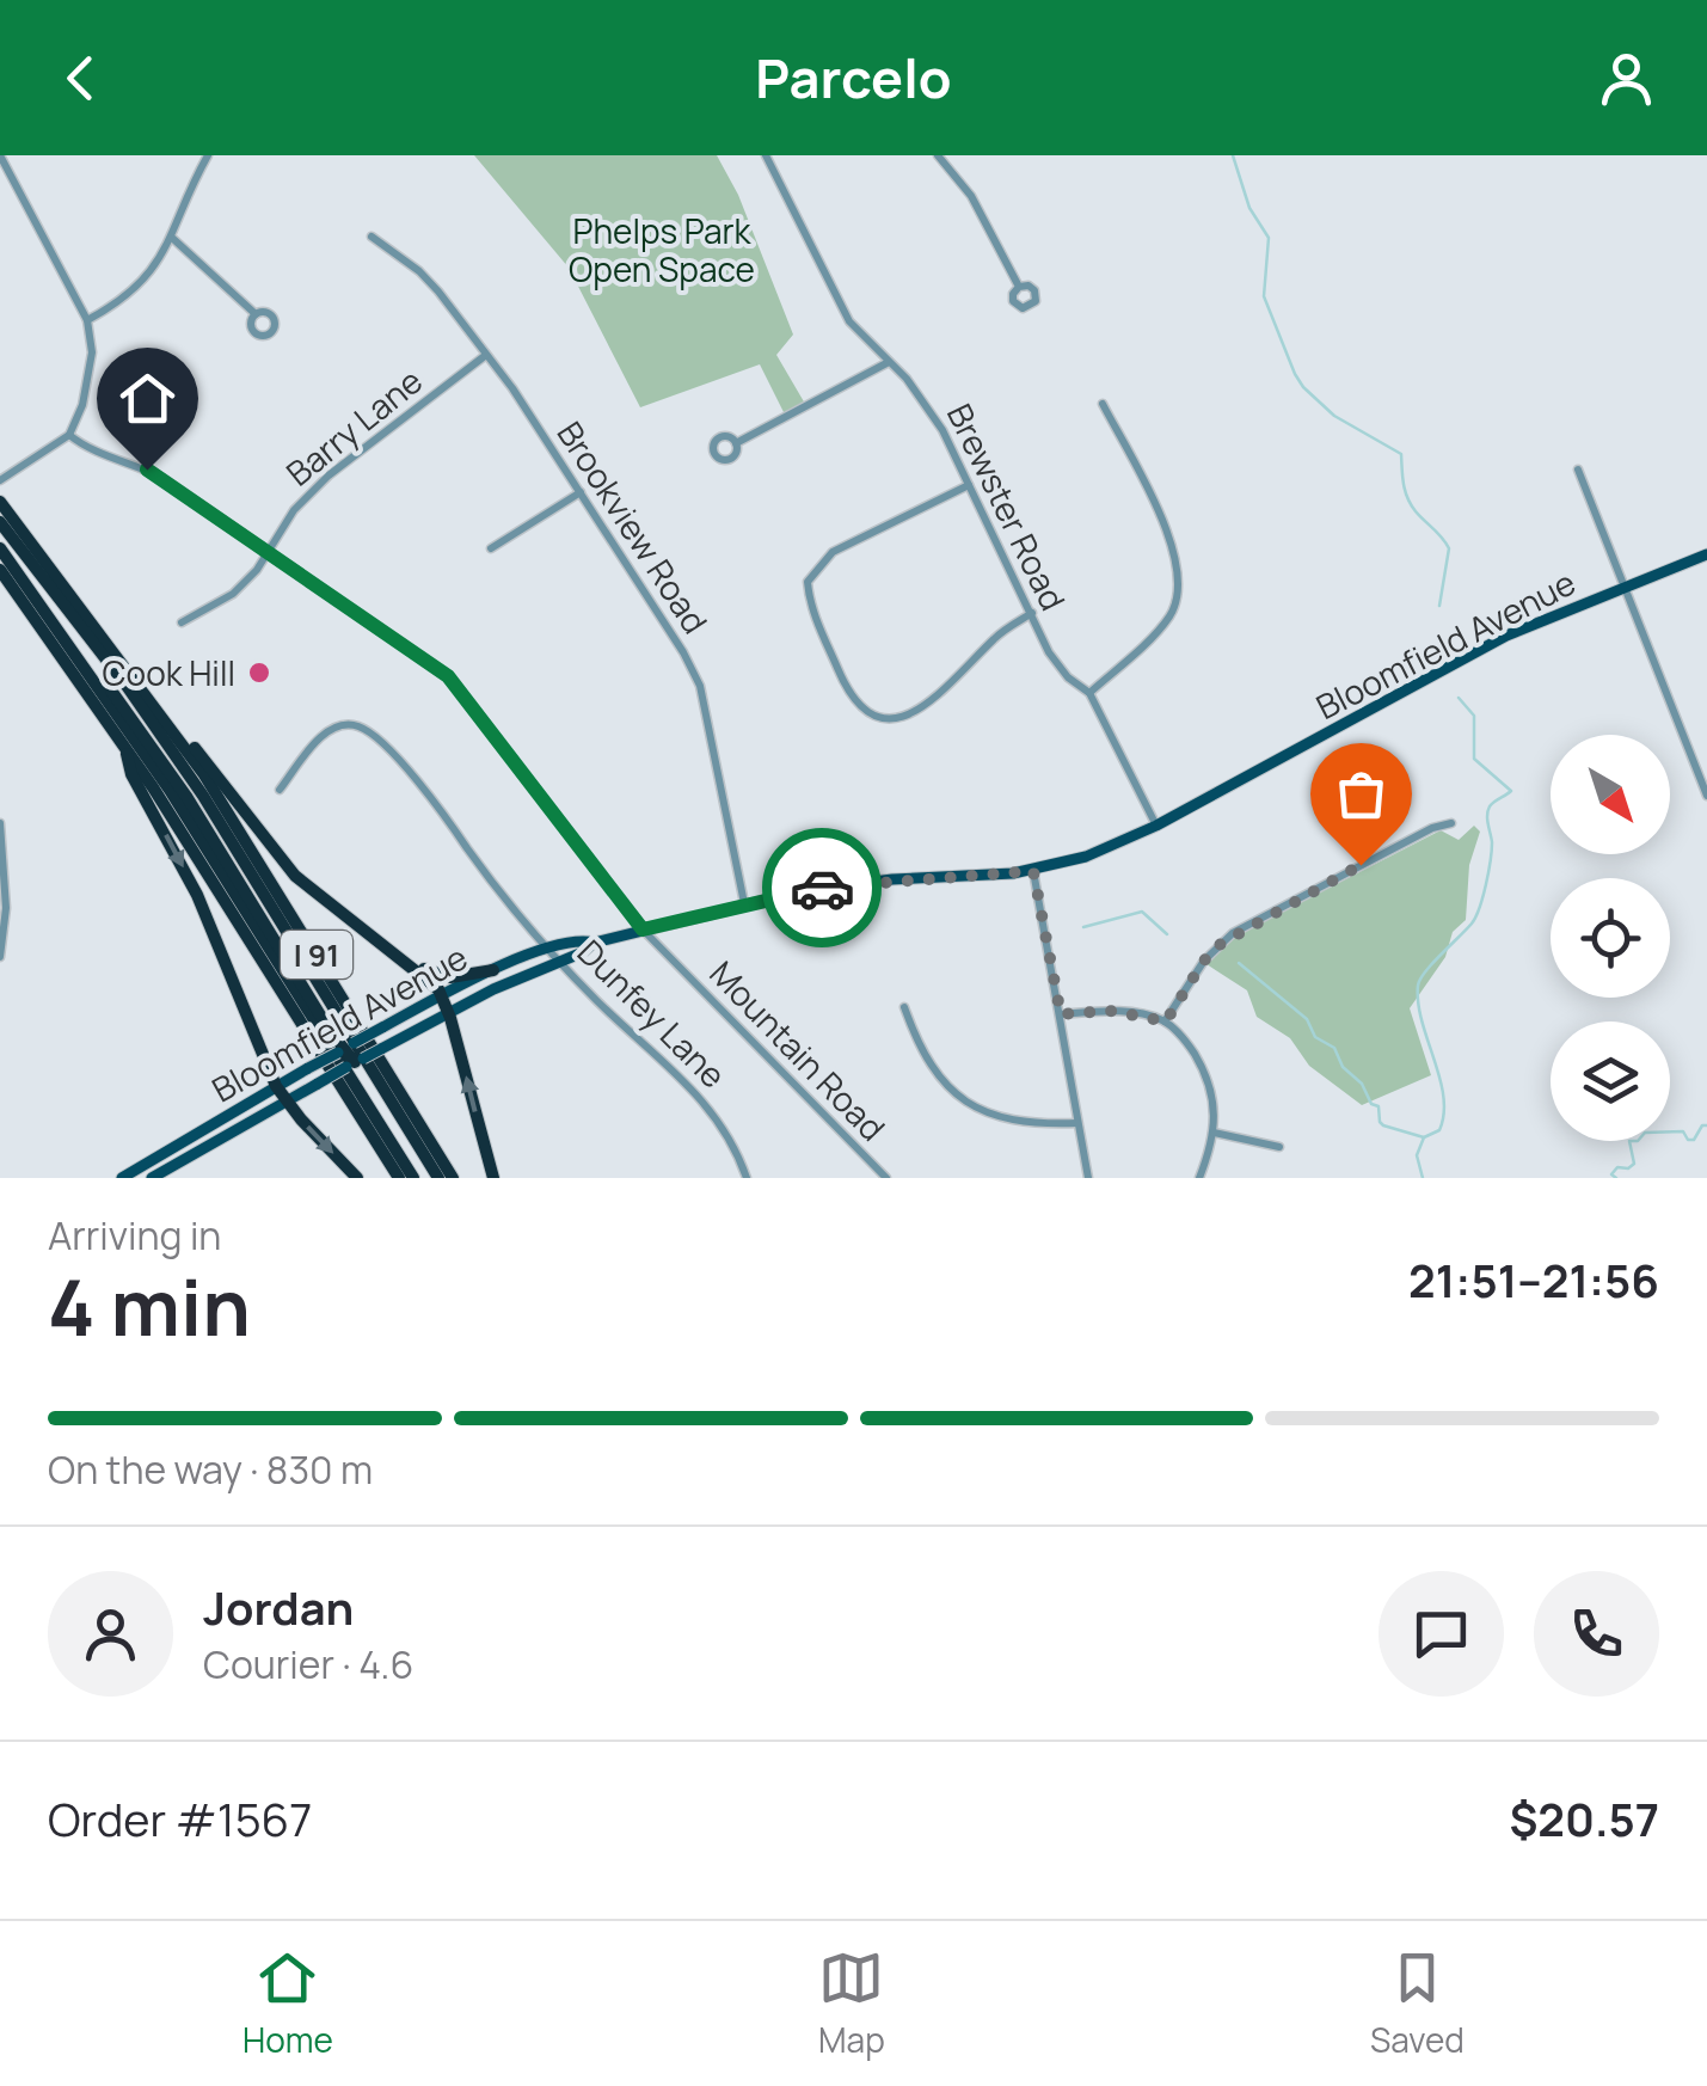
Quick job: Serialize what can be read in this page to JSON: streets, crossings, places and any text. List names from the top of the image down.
{
  "streets": {
    "highway": ["I 91"],
    "main road": ["Bloomfield Avenue"],
    "street": [
      "Barry Lane",
      "Brewster Road",
      "Brookview Road",
      "Dunfey Lane",
      "Mountain Road"
    ]
  },
  "crossings": [
    ["Barry Lane", "Brookview Road"],
    ["Barry Lane", "Mountain Road"],
    ["Brewster Road", "Bloomfield Avenue"],
    ["Brookview Road", "Bloomfield Avenue"],
    ["Bloomfield Avenue", "Dunfey Lane"],
    ["Bloomfield Avenue", "Mountain Road"]
  ],
  "parks": ["Phelps Park Open Space"],
  "places": ["Cook Hill"],
  "north": "bottom right",
  "page": {
    "header": "Parcelo",
    "heading": ["4 min", "Arriving in", "21:51–21:56"],
    "panel": [
      "Jordan",
      "Courier · 4.6",
      "Order #1567",
      "$20.57"
    ],
    "bar": "On the way · 830 m",
    "tabs": ["Home", "Map", "Saved"]
  }
}
